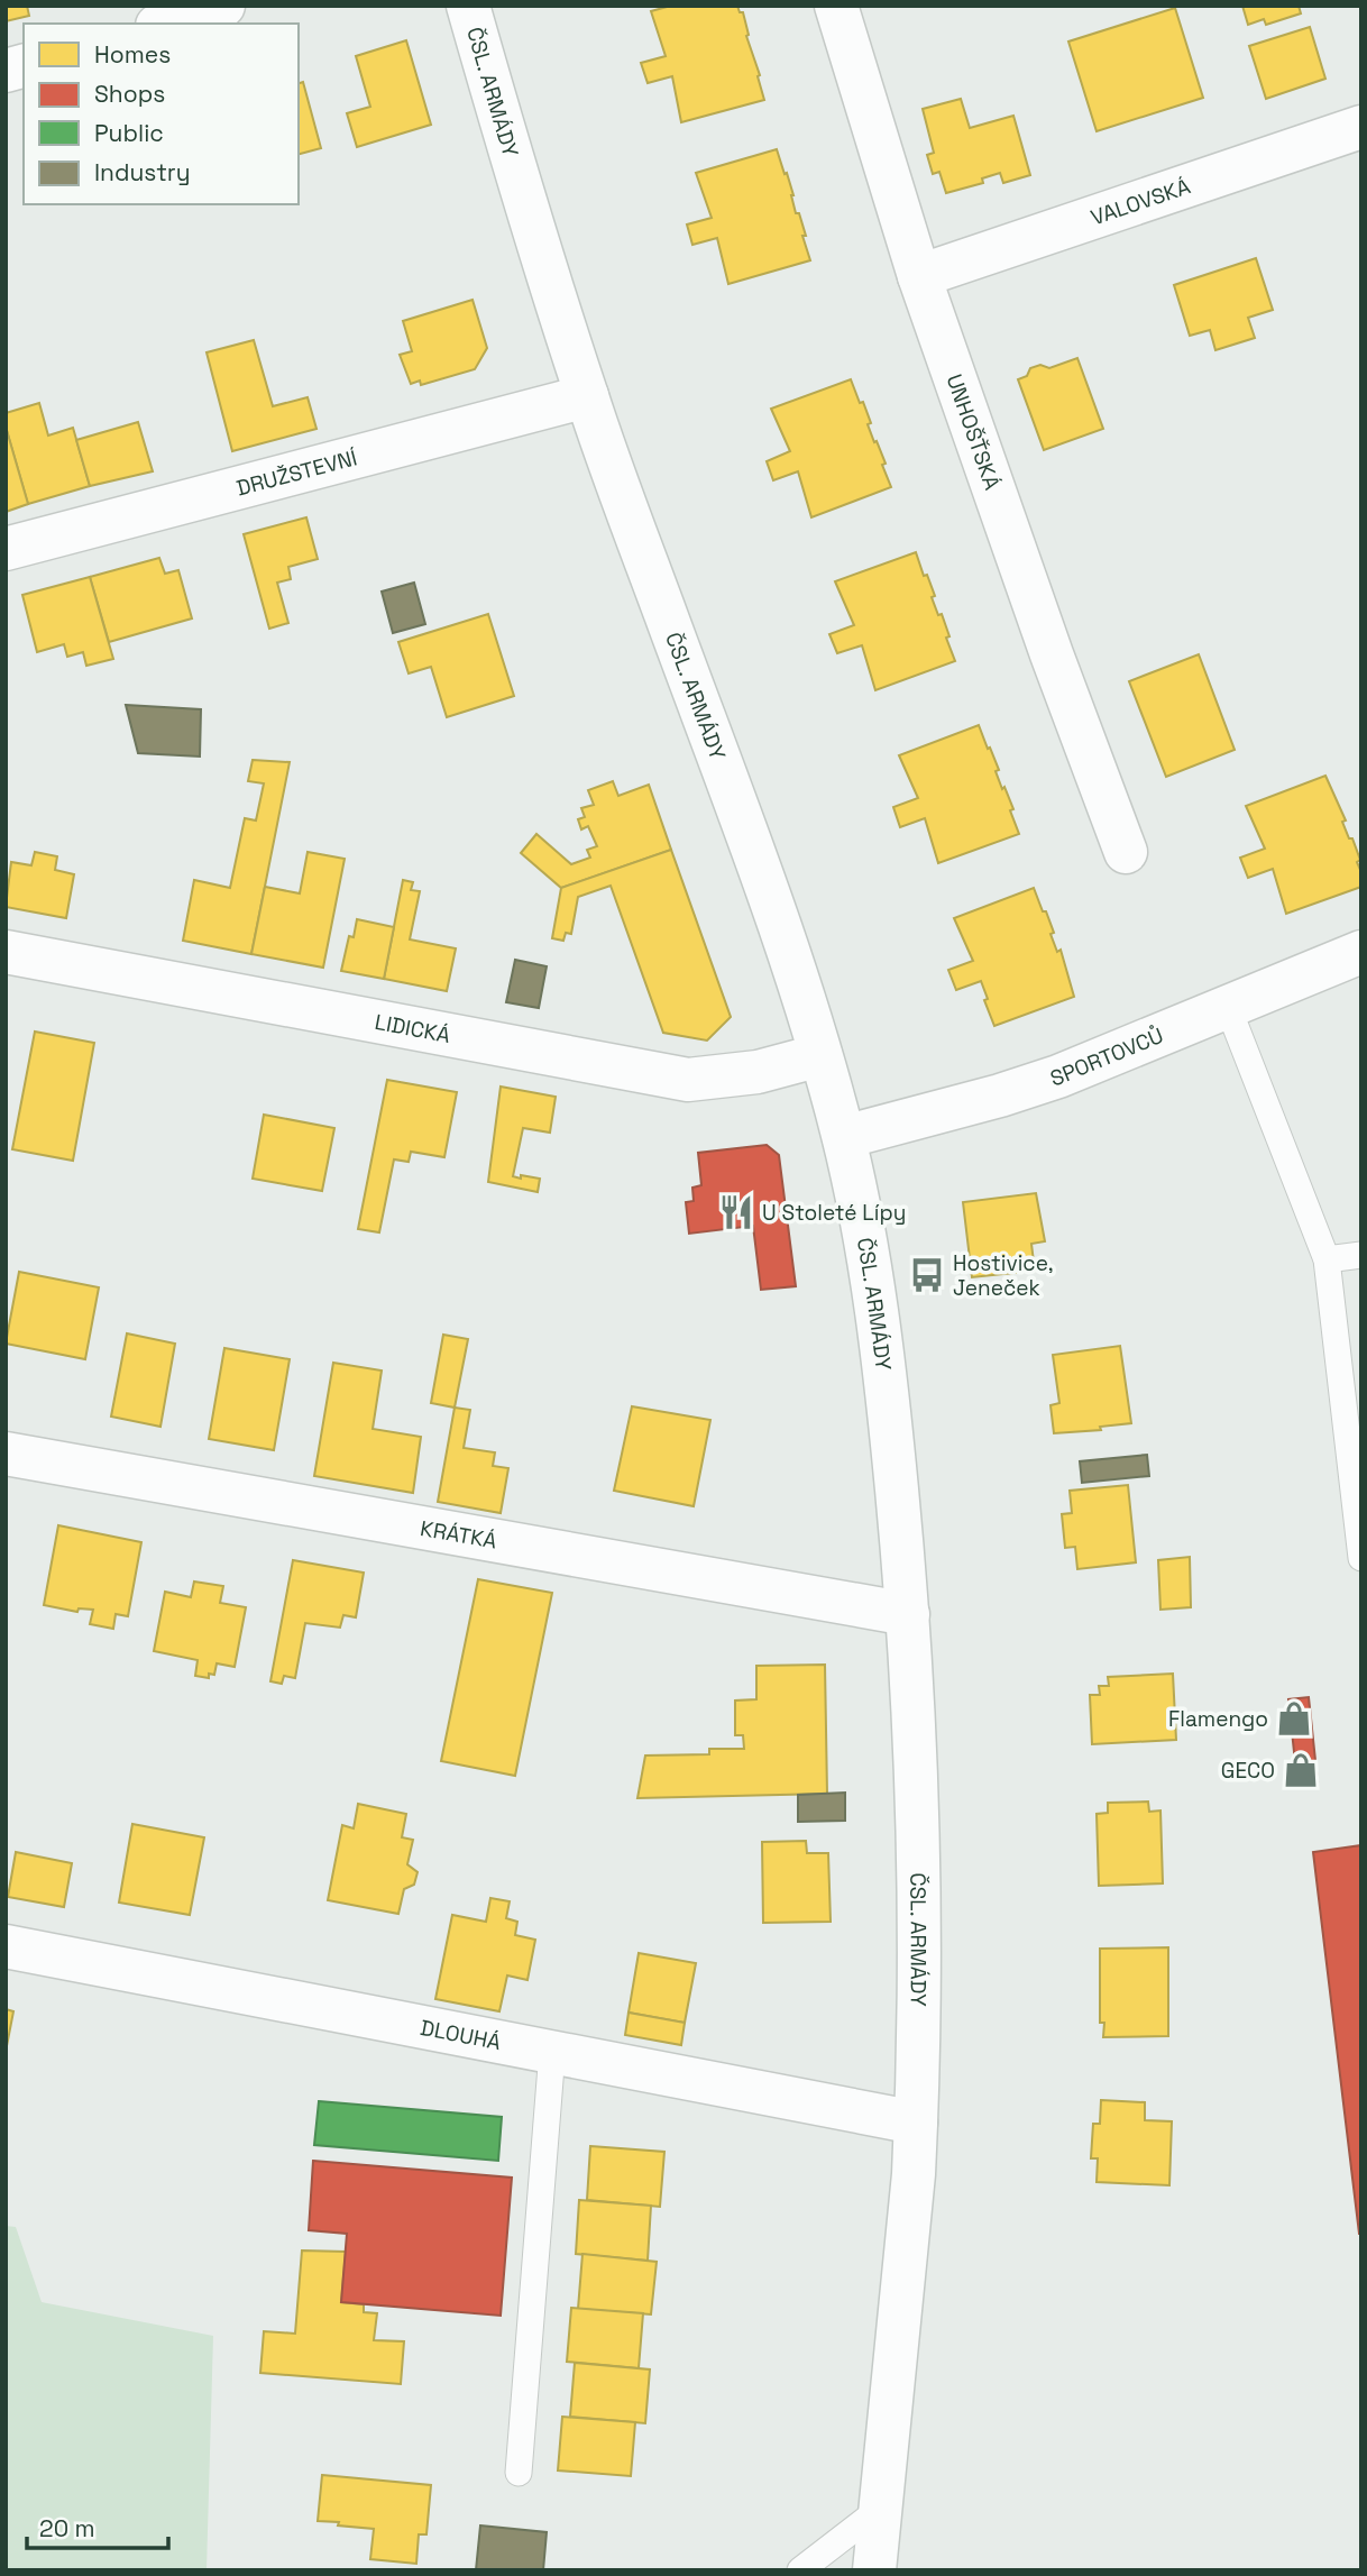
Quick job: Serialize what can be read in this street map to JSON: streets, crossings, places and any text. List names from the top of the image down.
{
  "streets": {
    "street": [
      "ČSL. ARMÁDY",
      "VALOVSKÁ",
      "UNHOŠŤSKÁ",
      "DRUŽSTEVNÍ",
      "LIDICKÁ",
      "SPORTOVCŮ",
      "KRÁTKÁ",
      "DLOUHÁ"
    ]
  },
  "crossings": [
    ["ČSL. ARMÁDY", "DRUŽSTEVNÍ"],
    ["ČSL. ARMÁDY", "LIDICKÁ"],
    ["ČSL. ARMÁDY", "SPORTOVCŮ"],
    ["ČSL. ARMÁDY", "KRÁTKÁ"],
    ["ČSL. ARMÁDY", "DLOUHÁ"],
    ["VALOVSKÁ", "UNHOŠŤSKÁ"]
  ],
  "places": {
    "restaurant": ["U Stoleté Lípy"],
    "bus stop": ["Hostivice, Jeneček"],
    "shop": ["Flamengo", "GECO"]
  },
  "legend": [
    "Homes",
    "Shops",
    "Public",
    "Industry"
  ],
  "scale_bar": "20 m"
}
